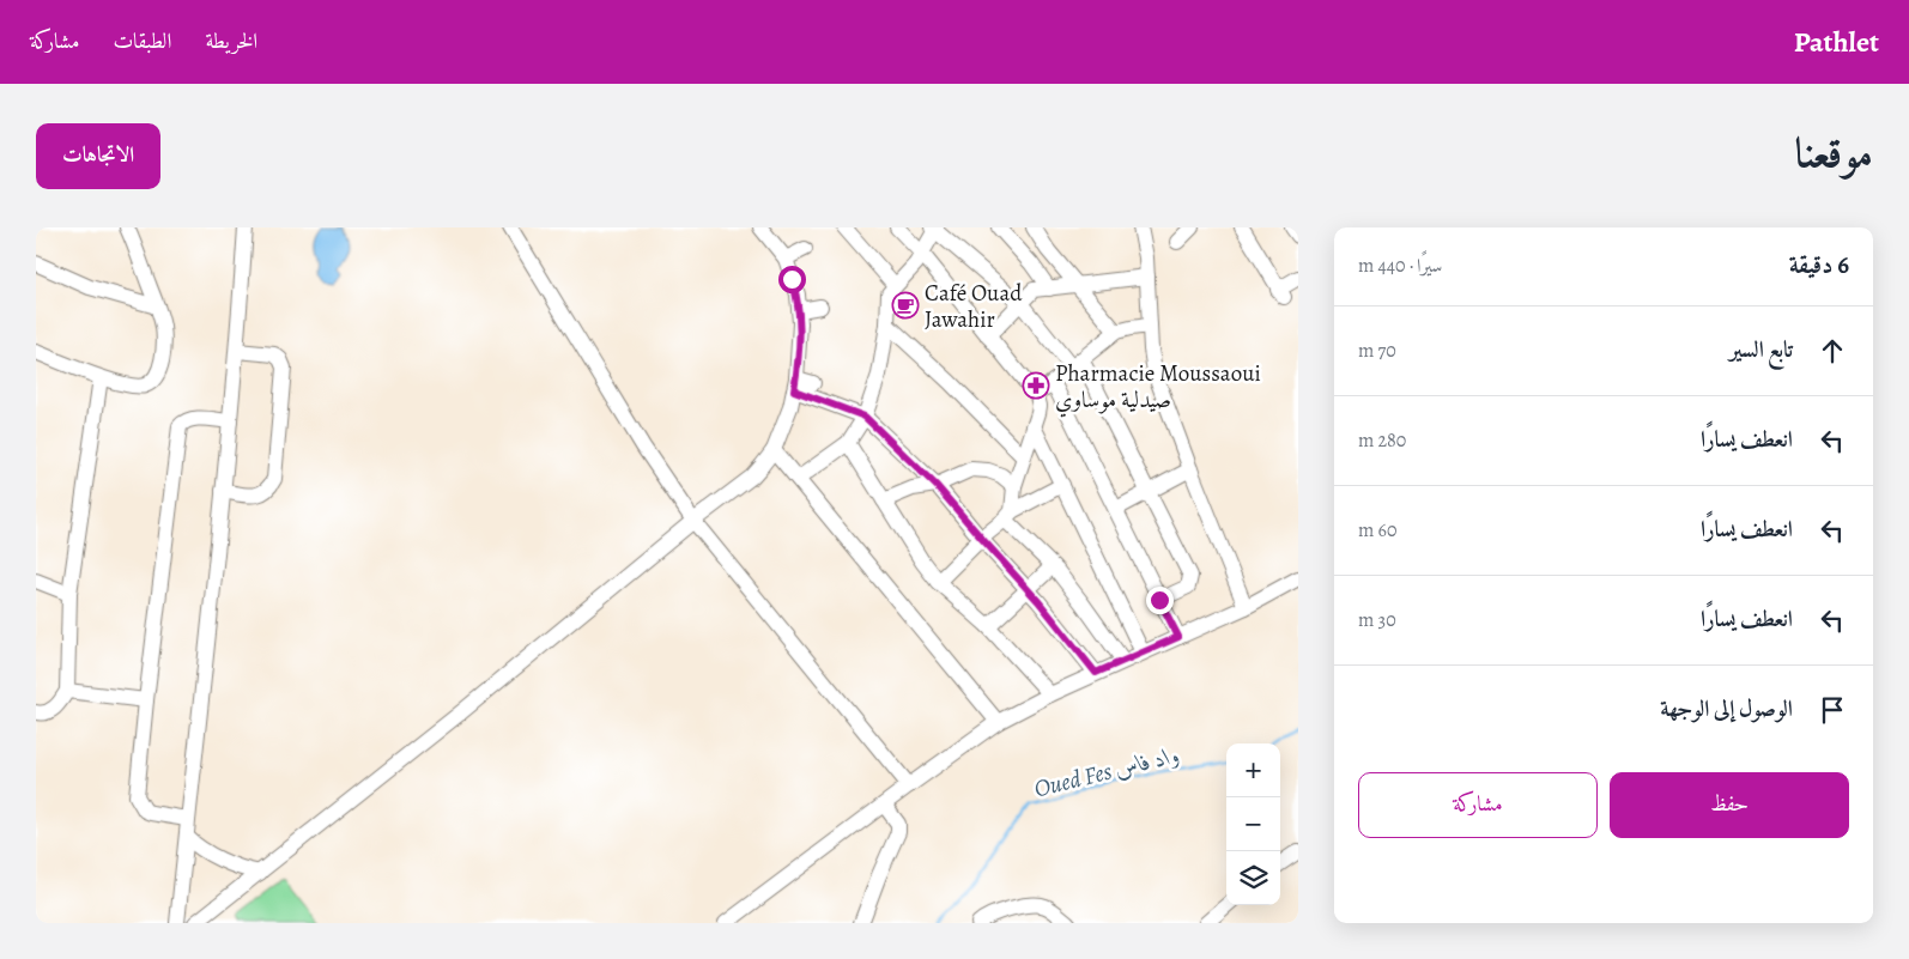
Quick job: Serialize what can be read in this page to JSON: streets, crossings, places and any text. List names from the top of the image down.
{
  "water": ["Oued Fes واد فاس"],
  "places": {
    "cafe": ["Café Ouad Jawahir"],
    "pharmacy": ["Pharmacie Moussaoui صيدلية موساوي"]
  },
  "page": {
    "header": "Pathlet",
    "nav": ["الخريطة", "الطبقات", "مشاركة"],
    "title": "موقعنا",
    "buttons": [
      "الاتجاهات",
      ["حفظ", "مشاركة"]
    ],
    "heading": ["6 دقيقة", "سيرًا · 440 m"],
    "list": [
      ["تابع السير", "70 m"],
      ["انعطف يسارًا", "280 m"],
      ["انعطف يسارًا", "60 m"],
      ["انعطف يسارًا", "30 m"],
      "الوصول إلى الوجهة"
    ],
    "map_buttons": ["+", "−"]
  }
}
